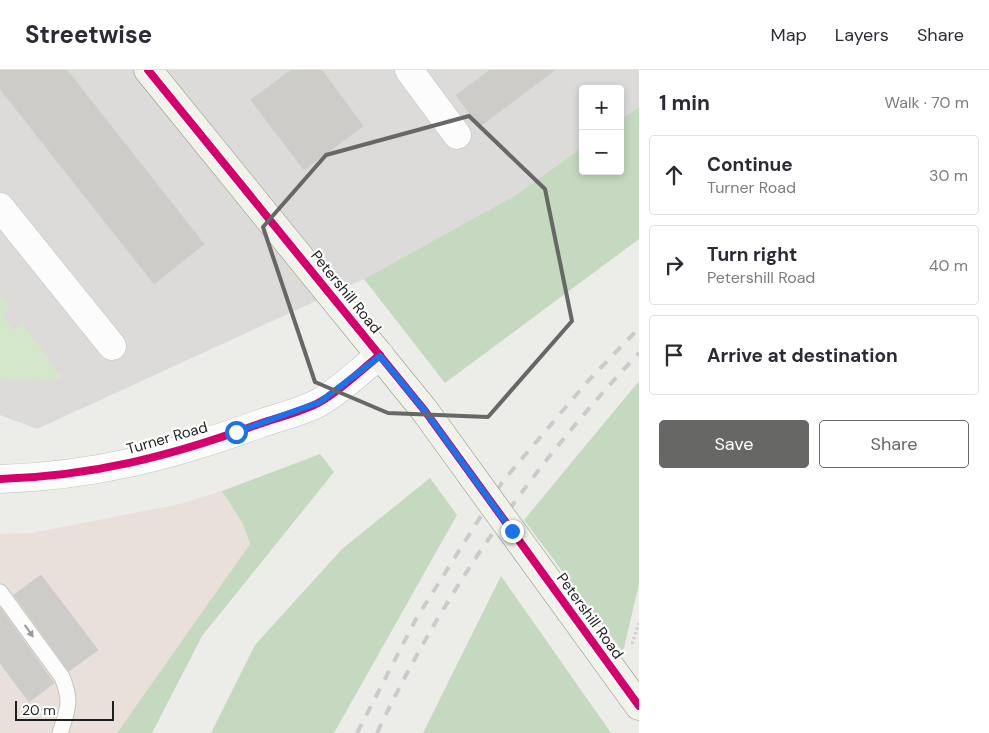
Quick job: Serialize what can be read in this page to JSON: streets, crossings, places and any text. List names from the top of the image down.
{
  "streets": {
    "street": ["Petershill Road", "Turner Road"]
  },
  "crossings": [
    ["Petershill Road", "Turner Road"]
  ],
  "scale_bar": "20 m",
  "page": {
    "header": "Streetwise",
    "nav": ["Map", "Layers", "Share"],
    "heading": ["1 min", "Walk · 70 m"],
    "map_buttons": ["+", "−"],
    "list": [
      ["Continue", "Turner Road", "30 m"],
      ["Turn right", "Petershill Road", "40 m"],
      "Arrive at destination"
    ],
    "buttons": ["Save", "Share"],
    "scale": "20 m"
  }
}
